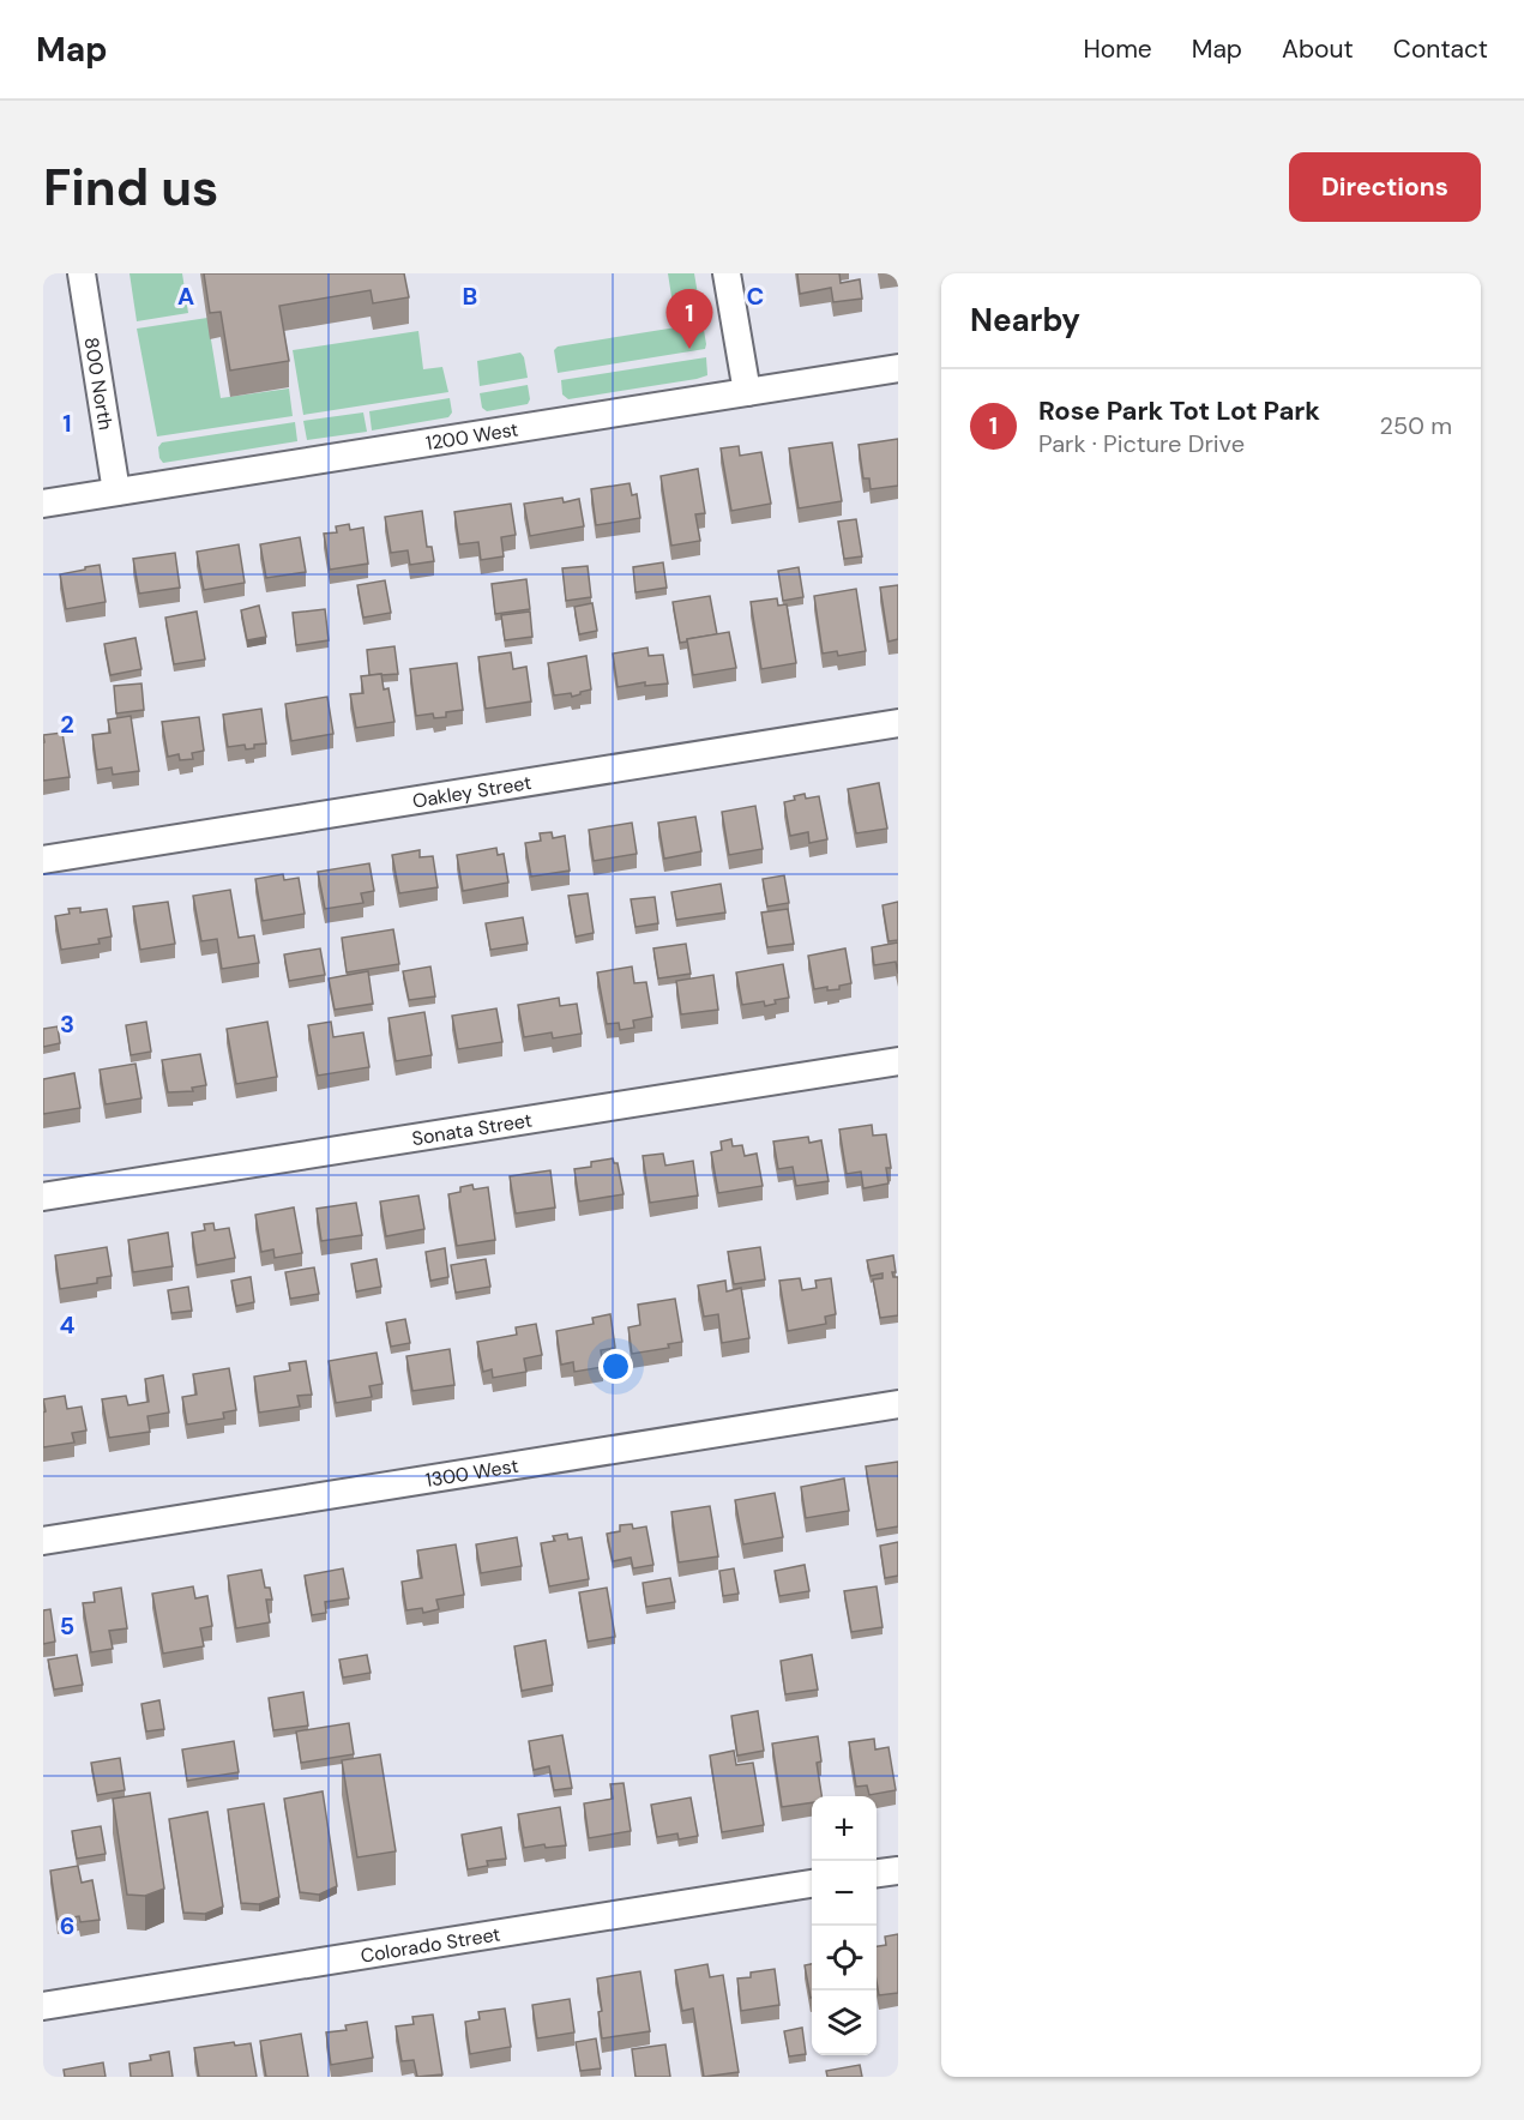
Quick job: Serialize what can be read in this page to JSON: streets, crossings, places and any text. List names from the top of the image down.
{
  "streets": {
    "street": [
      "800 North",
      "1200 West",
      "Oakley Street",
      "Sonata Street",
      "1300 West",
      "Colorado Street"
    ]
  },
  "crossings": [
    ["800 North", "1200 West"]
  ],
  "page": {
    "header": "Map",
    "nav": [
      "Home",
      "Map",
      "About",
      "Contact"
    ],
    "buttons": "Directions",
    "title": "Find us",
    "heading": "Nearby",
    "pins": "1",
    "list": [
      {
        "mark": "1",
        "name": "Rose Park Tot Lot Park",
        "note": "Park · Picture Drive",
        "value": "250 m"
      }
    ],
    "map_buttons": ["+", "−"]
  },
  "grid": {
    "columns": ["A", "B", "C"],
    "rows": [
      "1",
      "2",
      "3",
      "4",
      "5",
      "6"
    ]
  }
}
